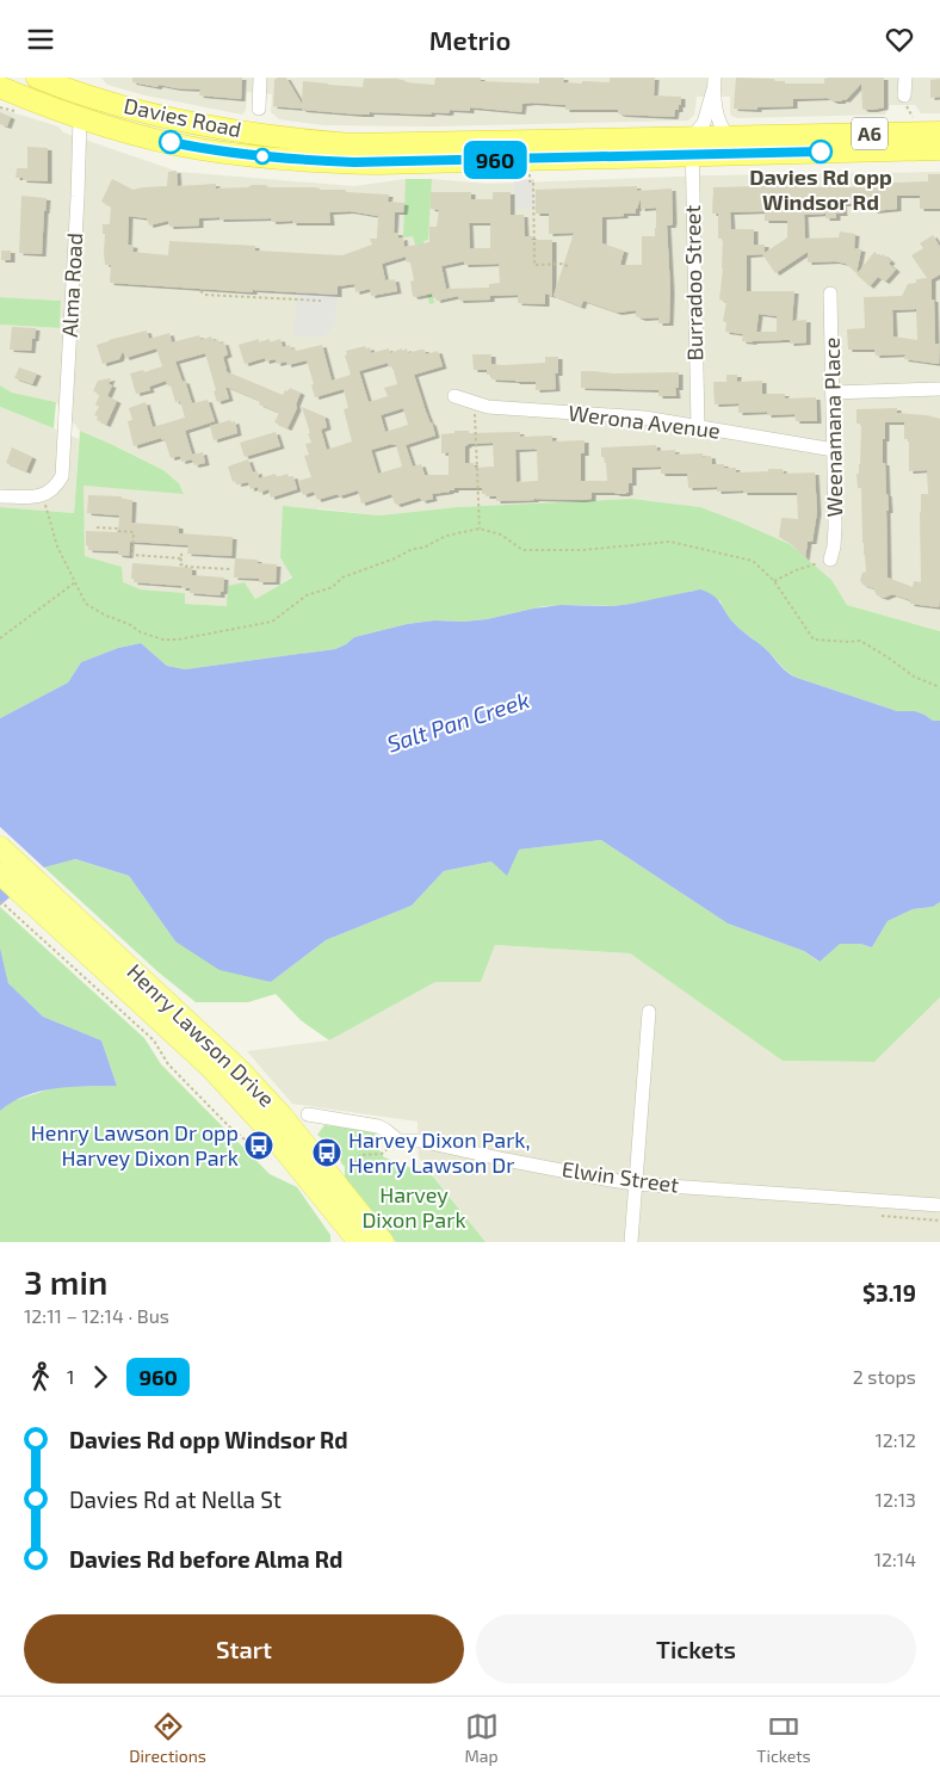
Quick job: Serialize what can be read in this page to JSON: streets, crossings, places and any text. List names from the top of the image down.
{
  "streets": {
    "highway": ["Davies Road", "A6", "Alma Road"],
    "main road": ["Henry Lawson Drive"],
    "street": [
      "Burradoo Street",
      "Werona Avenue",
      "Weenamana Place",
      "Elwin Street"
    ]
  },
  "crossings": [
    ["Davies Road", "Burradoo Street"],
    ["Davies Road", "Alma Road"],
    ["Burradoo Street", "Werona Avenue"],
    ["Werona Avenue", "Weenamana Place"]
  ],
  "water": ["Salt Pan Creek"],
  "parks": ["Harvey Dixon Park"],
  "places": {
    "other": ["Davies Rd opp Windsor Rd"],
    "bus stop": ["Henry Lawson Dr opp Harvey Dixon Park", "Harvey Dixon Park, Henry Lawson Dr"]
  },
  "lines": ["bus line 960"],
  "page": {
    "header": "Metrio",
    "on_map": "960",
    "heading": ["3 min", "12:11 – 12:14 · Bus", "$3.19"],
    "legs": ["1", "960", "2 stops"],
    "list": [
      {
        "name": "Davies Rd opp Windsor Rd",
        "value": "12:12"
      },
      {
        "name": "Davies Rd at Nella St",
        "value": "12:13"
      },
      {
        "name": "Davies Rd before Alma Rd",
        "value": "12:14"
      }
    ],
    "buttons": ["Start", "Tickets"],
    "tabs": ["Directions", "Map", "Tickets"]
  }
}
